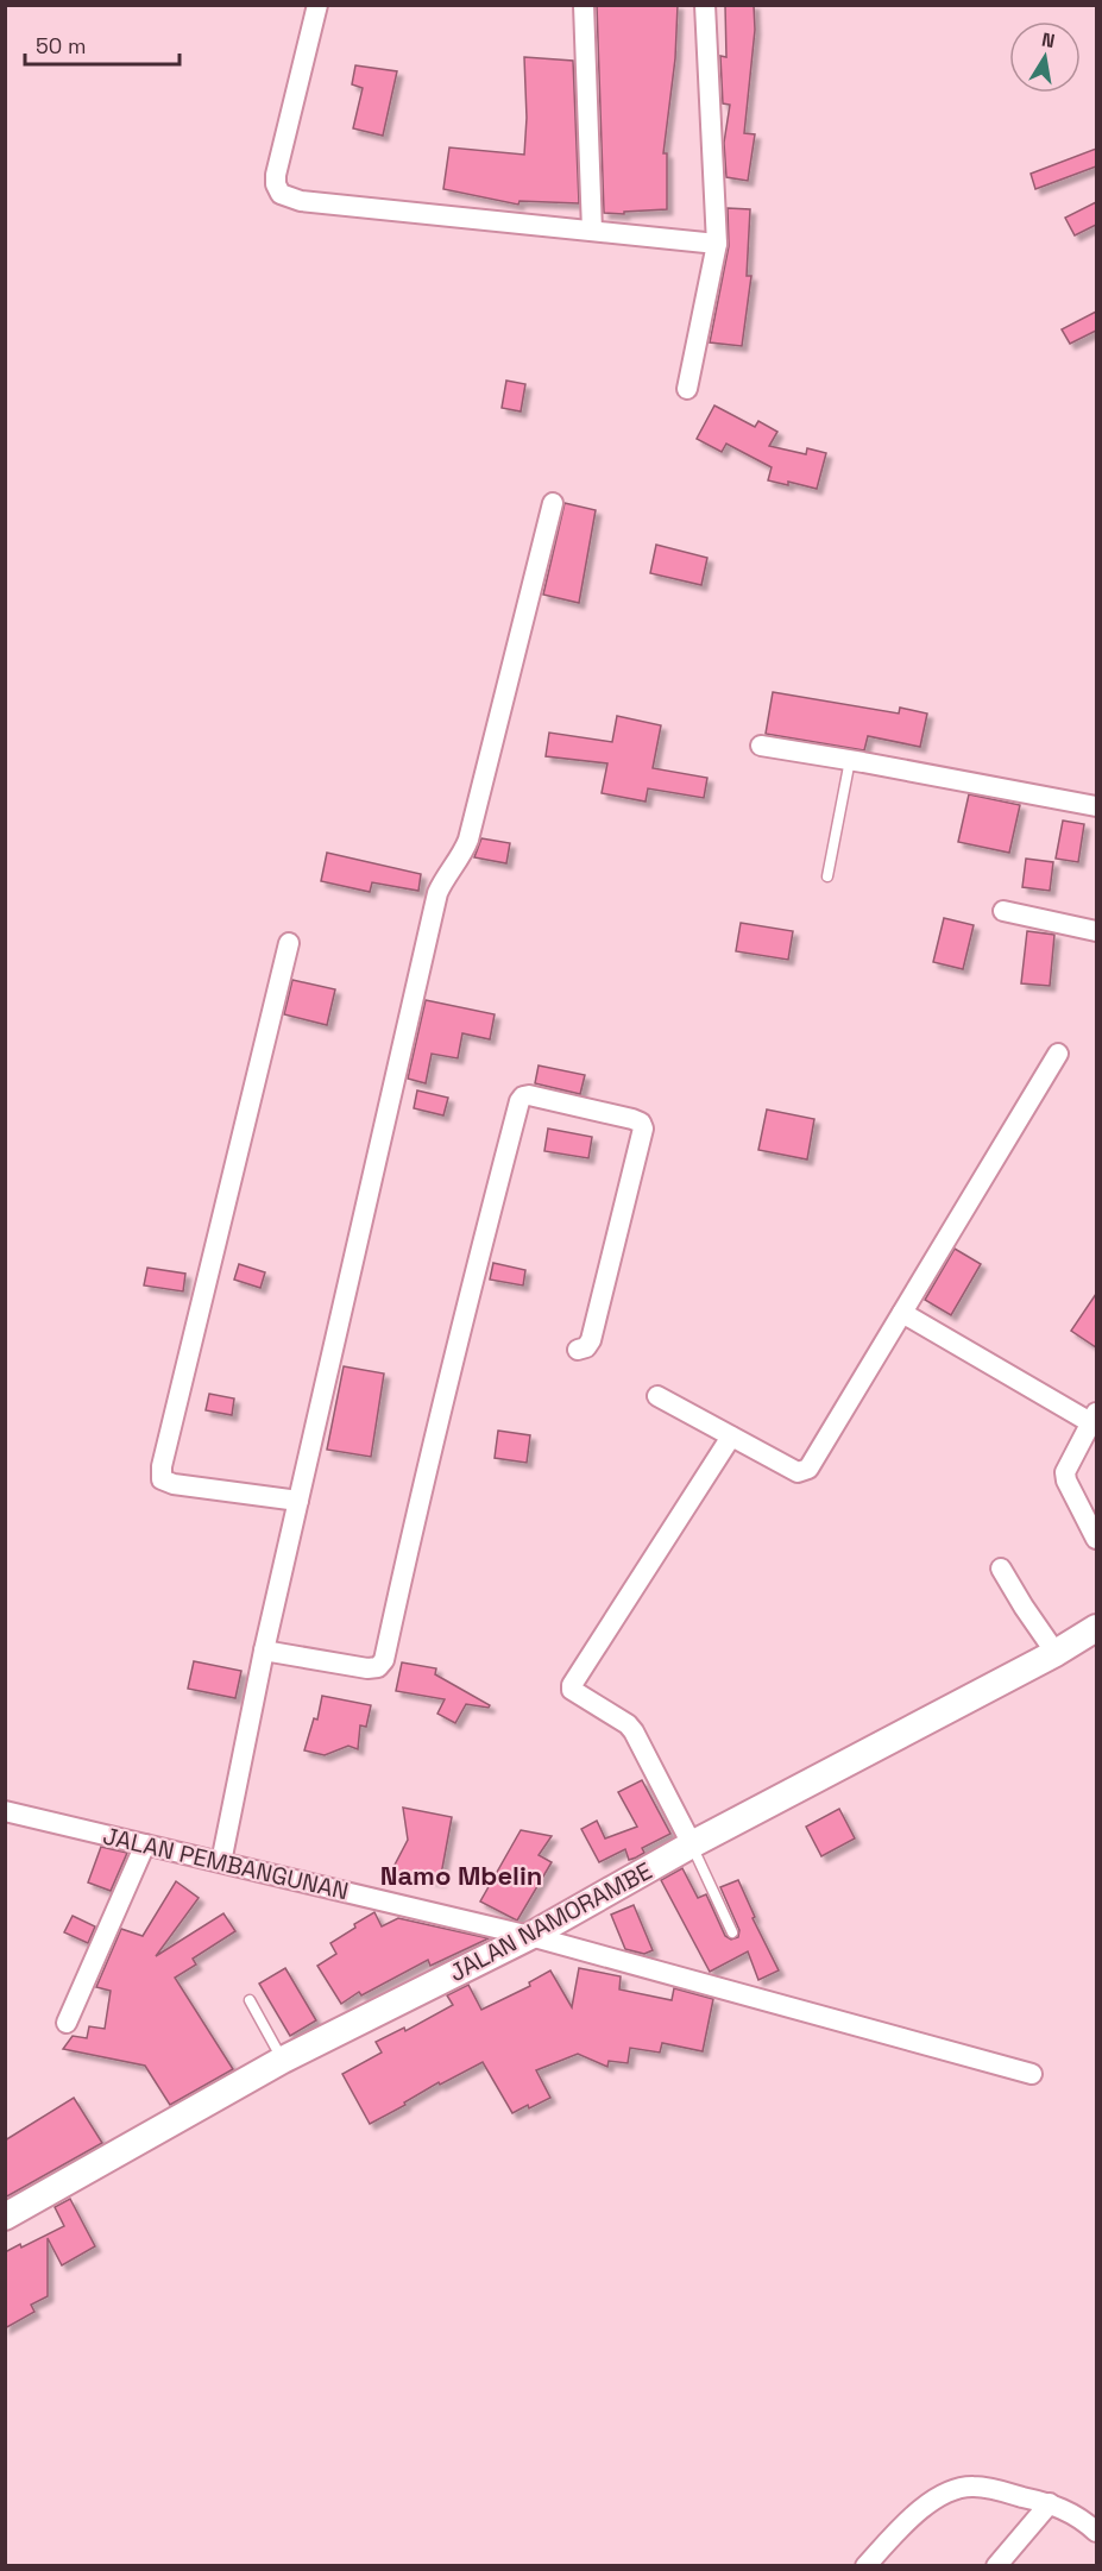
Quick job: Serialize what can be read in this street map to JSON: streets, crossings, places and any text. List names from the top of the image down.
{
  "streets": {
    "main road": ["JALAN NAMORAMBE"],
    "street": ["JALAN PEMBANGUNAN"]
  },
  "crossings": [
    ["JALAN PEMBANGUNAN", "JALAN NAMORAMBE"]
  ],
  "districts": ["Namo Mbelin"],
  "scale_bar": "50 m",
  "north": "top"
}
